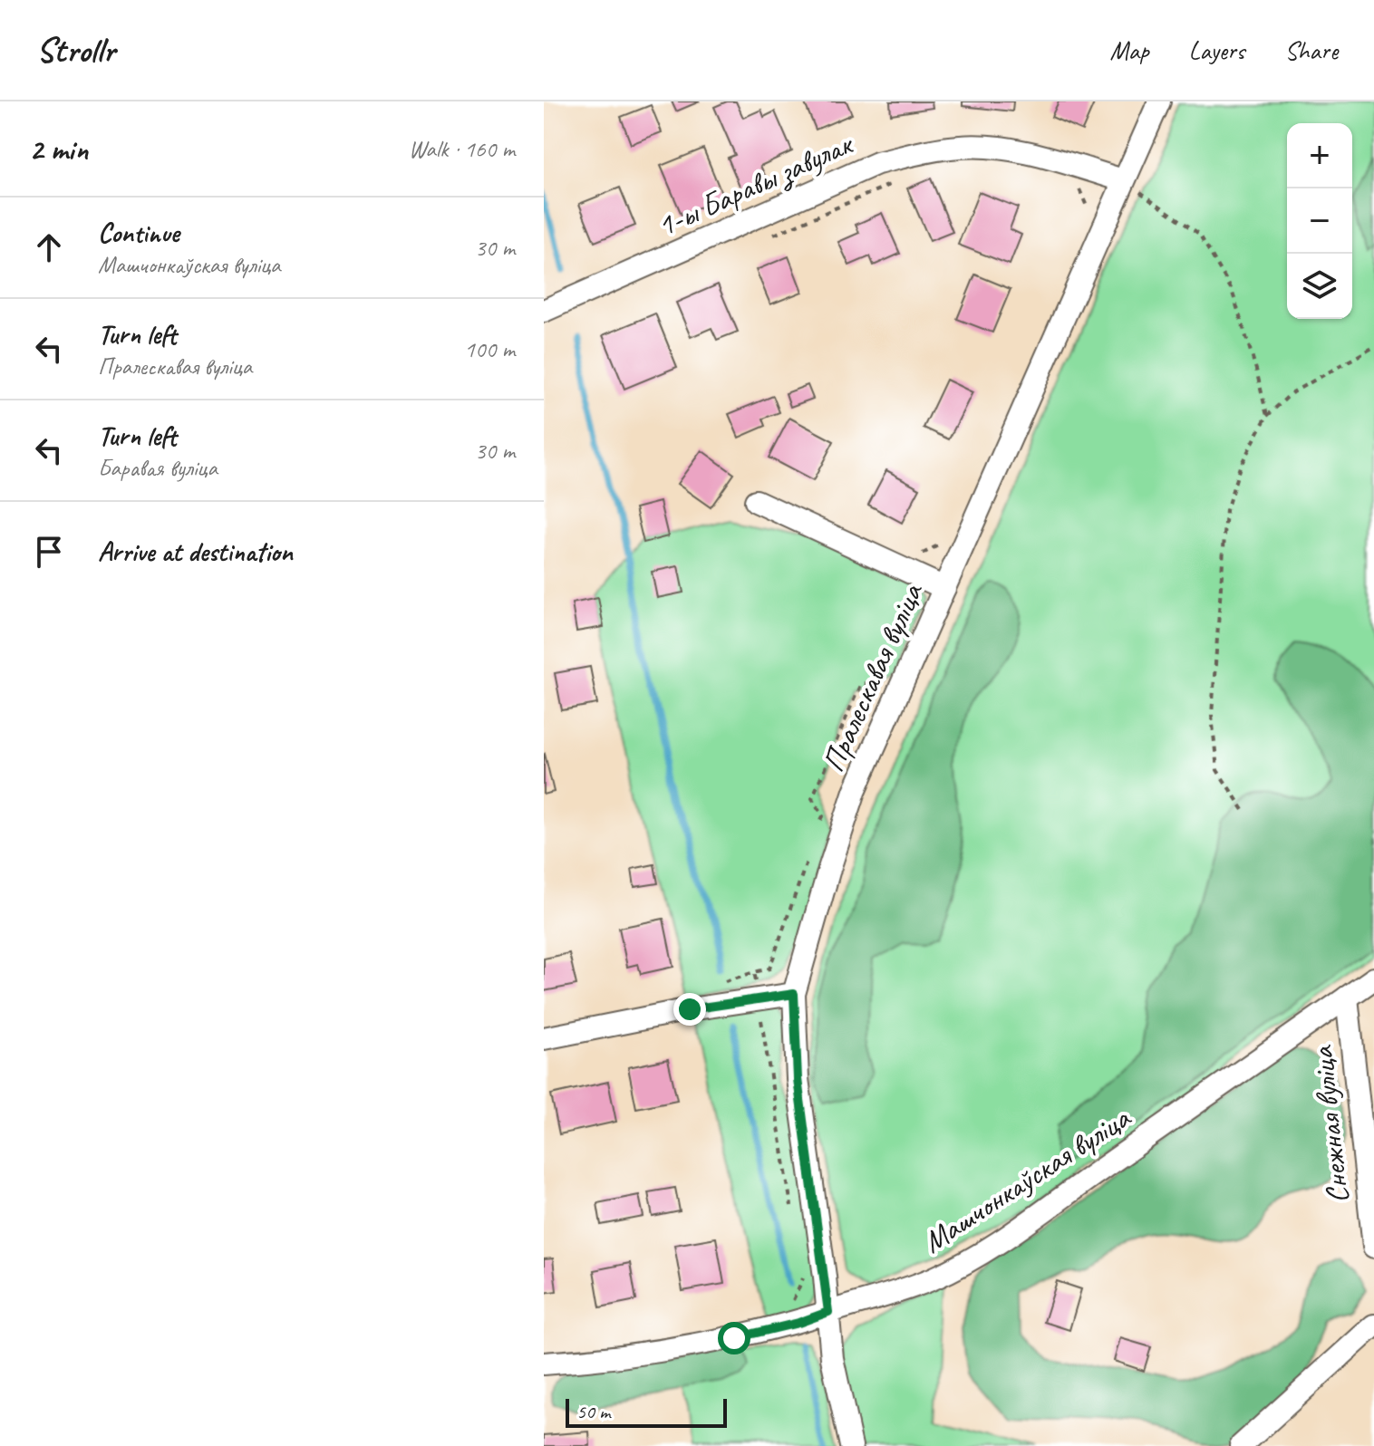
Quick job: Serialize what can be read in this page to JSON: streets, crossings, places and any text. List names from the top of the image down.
{
  "streets": {
    "street": [
      "1-ы Баравы завулак",
      "Пралескавая вуліца",
      "Снежная вуліца",
      "Машчонкаўская вуліца"
    ]
  },
  "crossings": [
    ["1-ы Баравы завулак", "Пралескавая вуліца"],
    ["Пралескавая вуліца", "Машчонкаўская вуліца"],
    ["Снежная вуліца", "Машчонкаўская вуліца"]
  ],
  "scale_bar": "50 m",
  "page": {
    "header": "Strollr",
    "nav": ["Map", "Layers", "Share"],
    "heading": ["2 min", "Walk · 160 m"],
    "map_buttons": ["+", "−"],
    "list": [
      ["Continue", "Машчонкаўская вуліца", "30 m"],
      ["Turn left", "Пралескавая вуліца", "100 m"],
      ["Turn left", "Баравая вуліца", "30 m"],
      "Arrive at destination"
    ],
    "scale": "50 m"
  }
}
